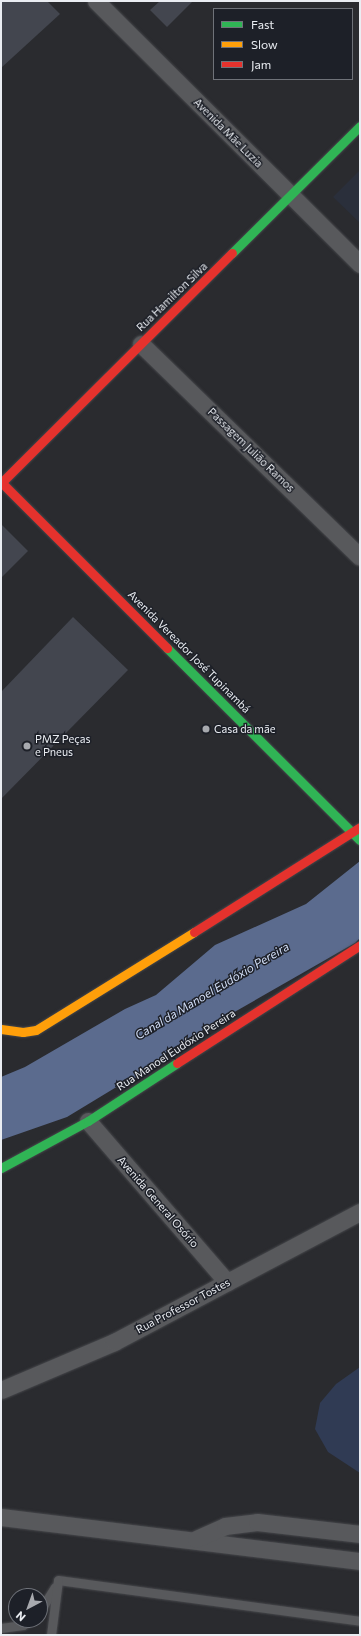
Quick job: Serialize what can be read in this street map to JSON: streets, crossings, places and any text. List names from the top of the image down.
{
  "streets": {
    "street": [
      "Avenida Mãe Luzia",
      "Rua Hamilton Silva",
      "Passagem Julião Ramos",
      "Avenida Vereador José Tupinambá",
      "Rua Manoel Eudóxio Pereira",
      "Avenida General Osório",
      "Rua Professor Tostes"
    ]
  },
  "crossings": [
    ["Avenida Mãe Luzia", "Rua Hamilton Silva"],
    ["Rua Hamilton Silva", "Passagem Julião Ramos"],
    ["Rua Hamilton Silva", "Avenida Vereador José Tupinambá"],
    ["Rua Manoel Eudóxio Pereira", "Avenida General Osório"],
    ["Avenida General Osório", "Rua Professor Tostes"]
  ],
  "water": ["Canal da Manoel Eudóxio Pereira"],
  "places": ["Casa da mãe", "PMZ Peças e Pneus"],
  "legend": ["Fast", "Slow", "Jam"],
  "north": "bottom left"
}
